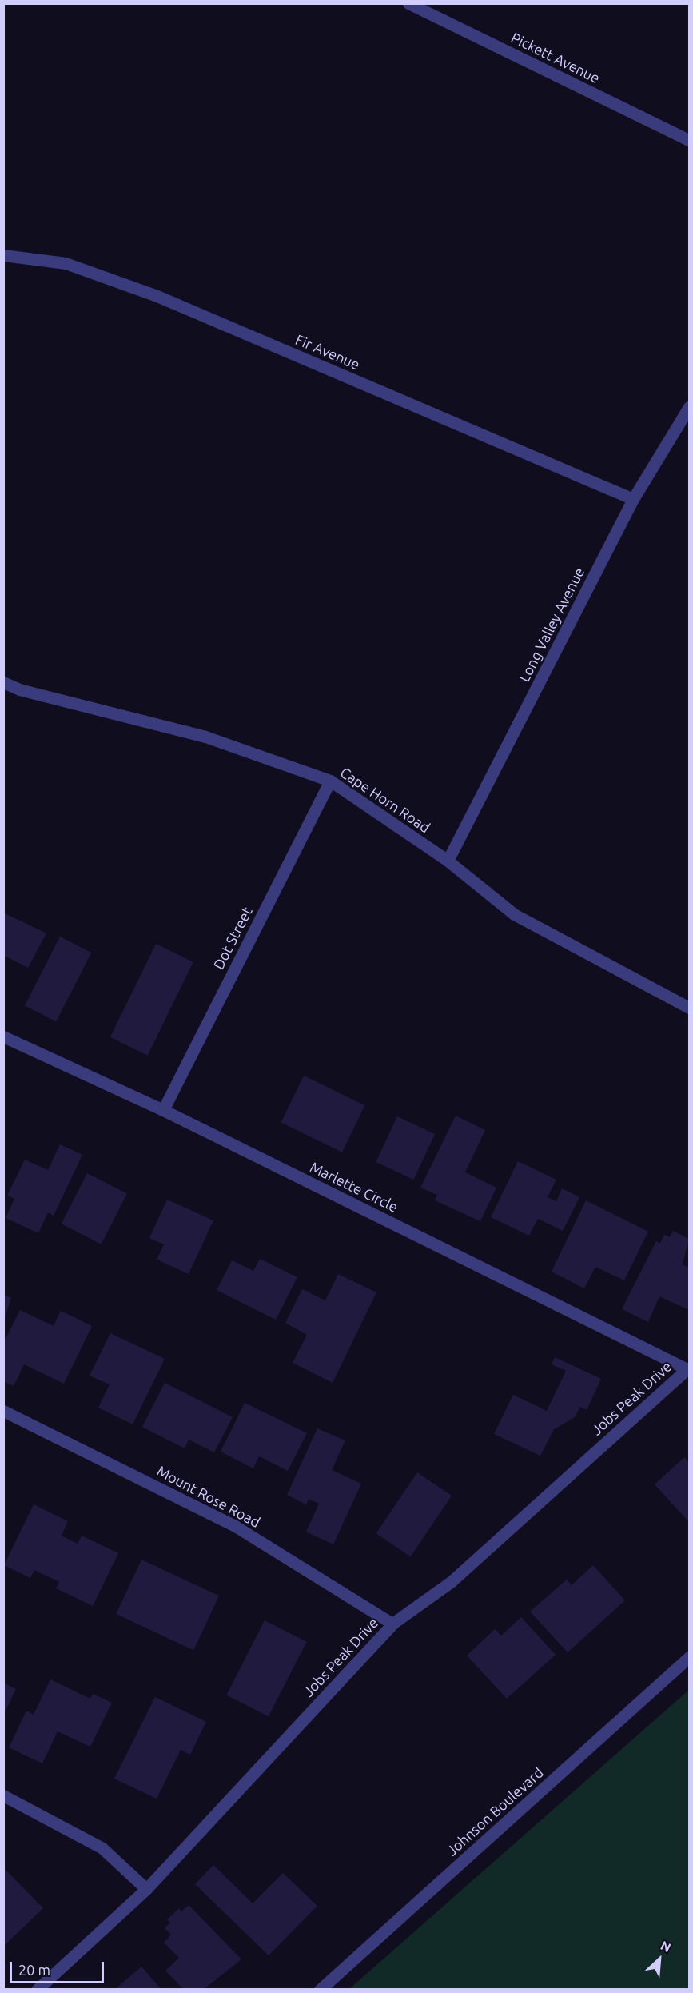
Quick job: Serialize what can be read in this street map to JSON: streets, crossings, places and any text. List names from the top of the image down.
{
  "streets": {
    "street": [
      "Pickett Avenue",
      "Fir Avenue",
      "Long Valley Avenue",
      "Cape Horn Road",
      "Dot Street",
      "Marlette Circle",
      "Jobs Peak Drive",
      "Mount Rose Road",
      "Johnson Boulevard"
    ]
  },
  "crossings": [
    ["Fir Avenue", "Long Valley Avenue"],
    ["Long Valley Avenue", "Cape Horn Road"],
    ["Cape Horn Road", "Dot Street"],
    ["Dot Street", "Marlette Circle"],
    ["Marlette Circle", "Jobs Peak Drive"],
    ["Jobs Peak Drive", "Mount Rose Road"]
  ],
  "scale_bar": "20 m",
  "north": "top right"
}
